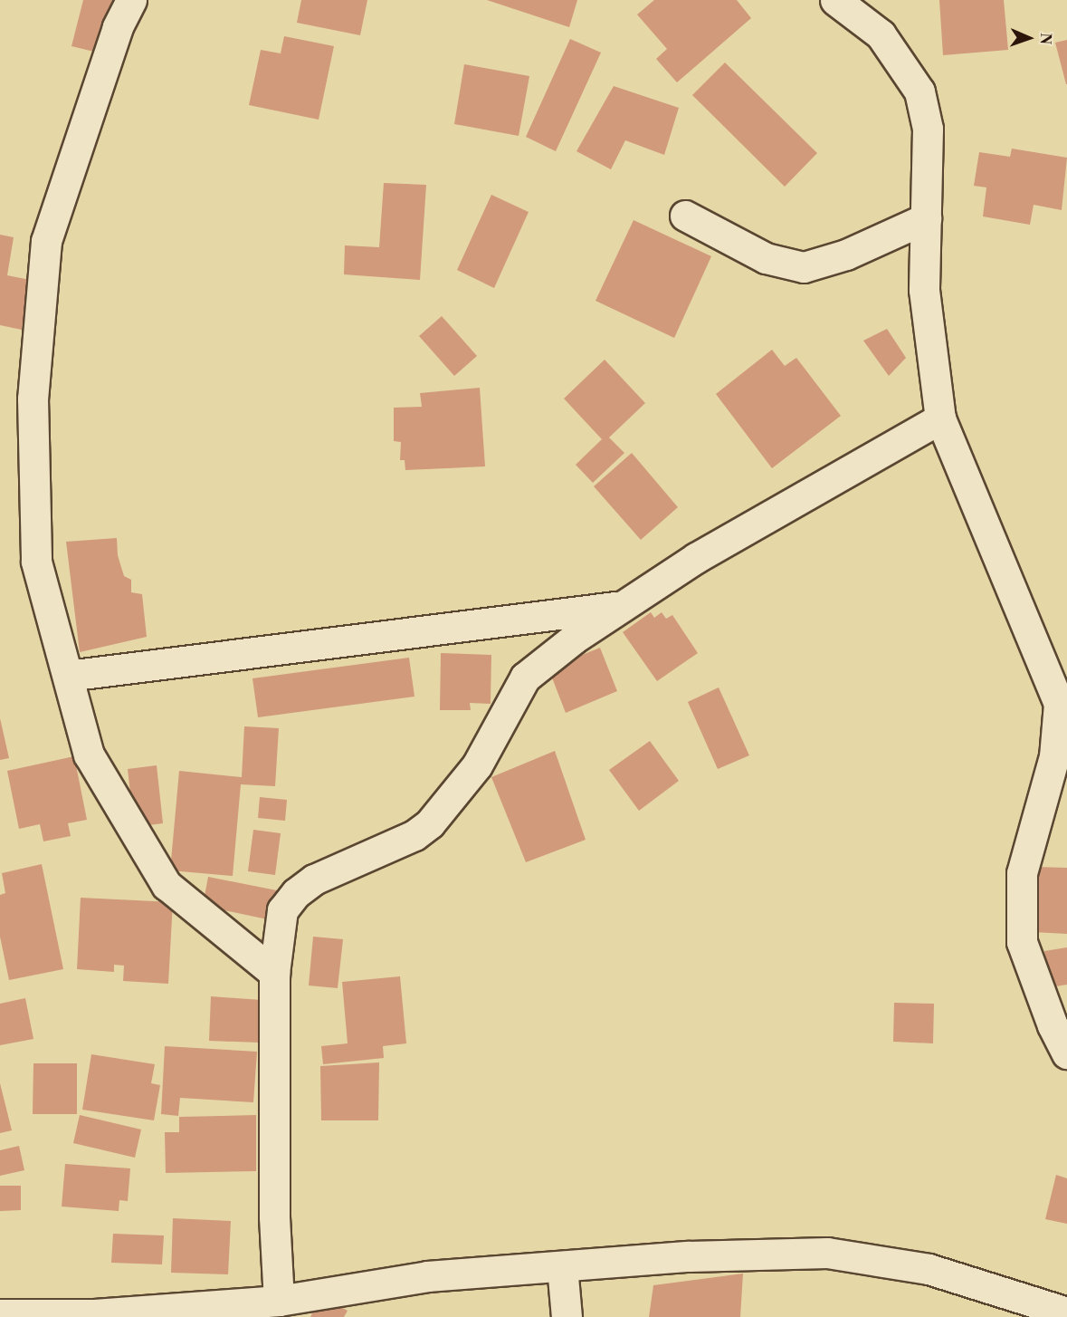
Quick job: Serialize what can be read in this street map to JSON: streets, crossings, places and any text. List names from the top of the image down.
{
  "north": "right"
}
